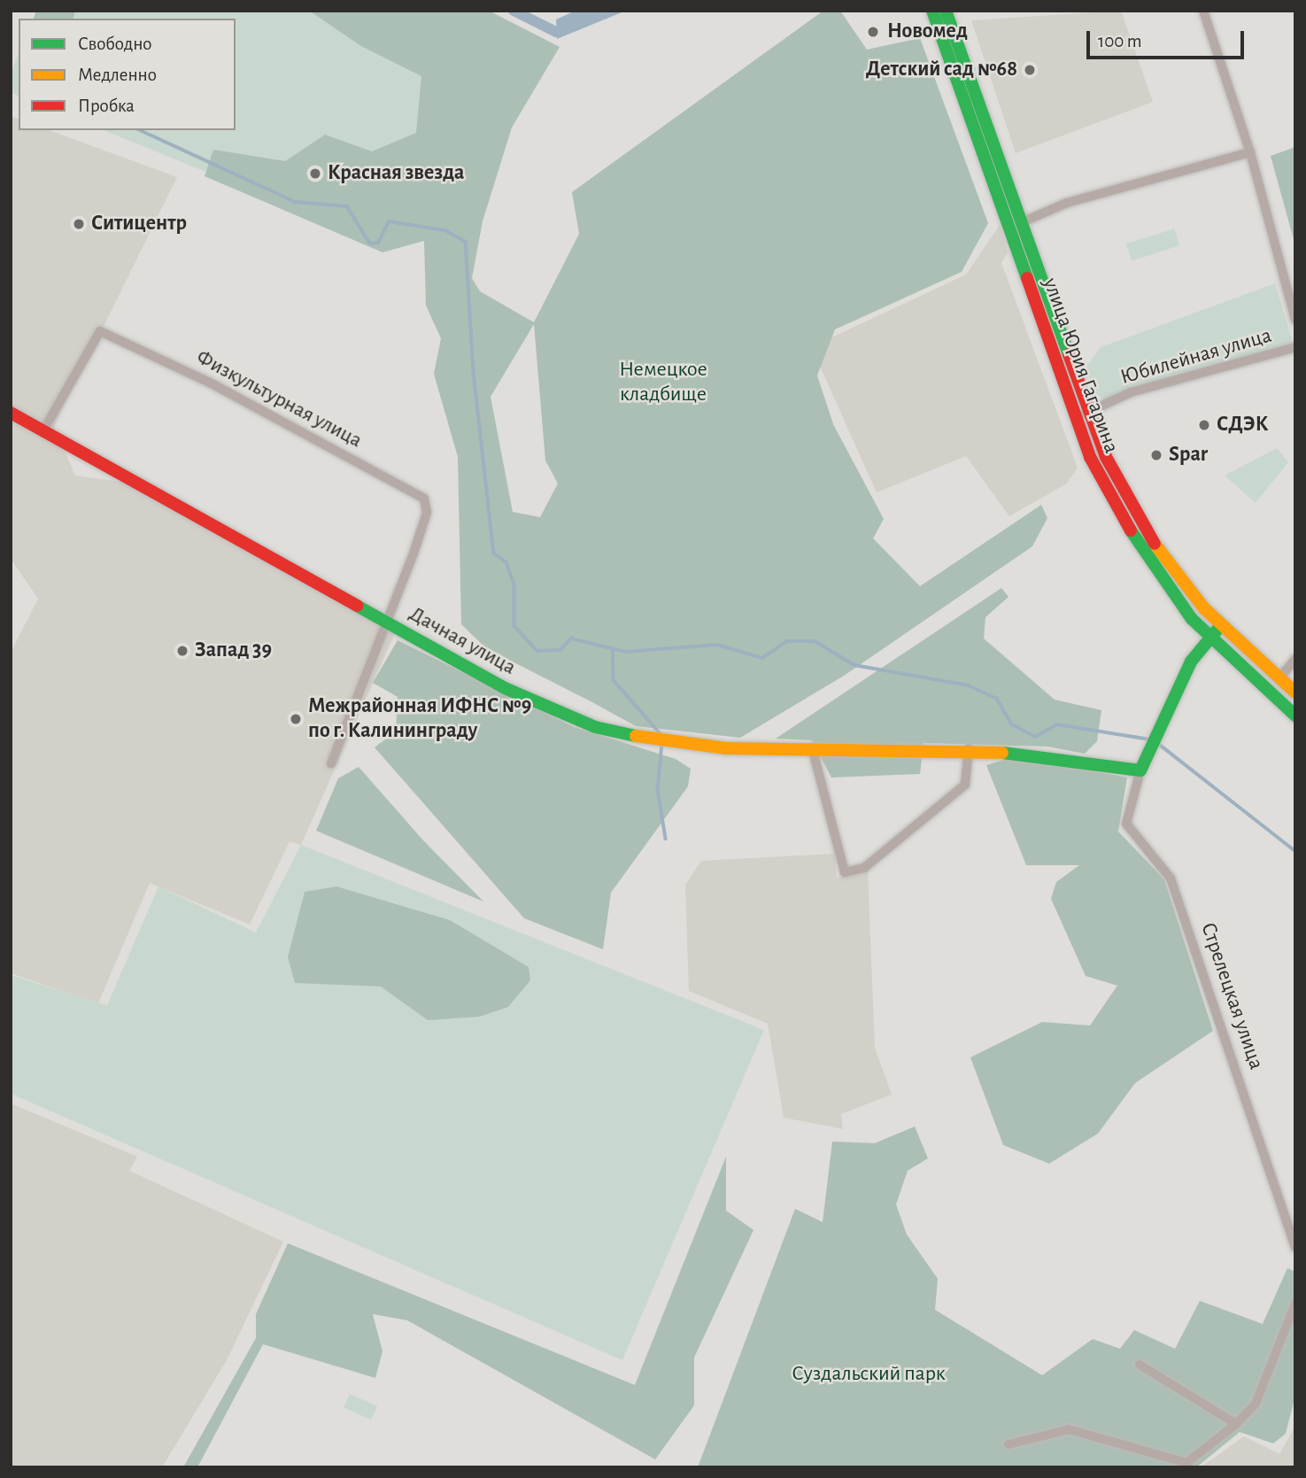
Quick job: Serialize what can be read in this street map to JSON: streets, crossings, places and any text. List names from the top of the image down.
{
  "streets": {
    "main road": ["улица Юрия Гагарина", "Дачная улица", "Стрелецкая улица"],
    "street": ["Юбилейная улица", "Физкультурная улица"]
  },
  "crossings": [
    ["Юбилейная улица", "улица Юрия Гагарина"],
    ["улица Юрия Гагарина", "Стрелецкая улица"],
    ["Физкультурная улица", "Дачная улица"]
  ],
  "parks": ["Немецкое кладбище", "Суздальский парк"],
  "places": [
    "Новомед",
    "Детский сад №68",
    "Красная звезда",
    "Ситицентр",
    "СДЭК",
    "Spar",
    "Запад 39",
    "Межрайонная ИФНС №9 по г. Калининграду"
  ],
  "legend": ["Свободно", "Медленно", "Пробка"],
  "scale_bar": "100 m"
}
